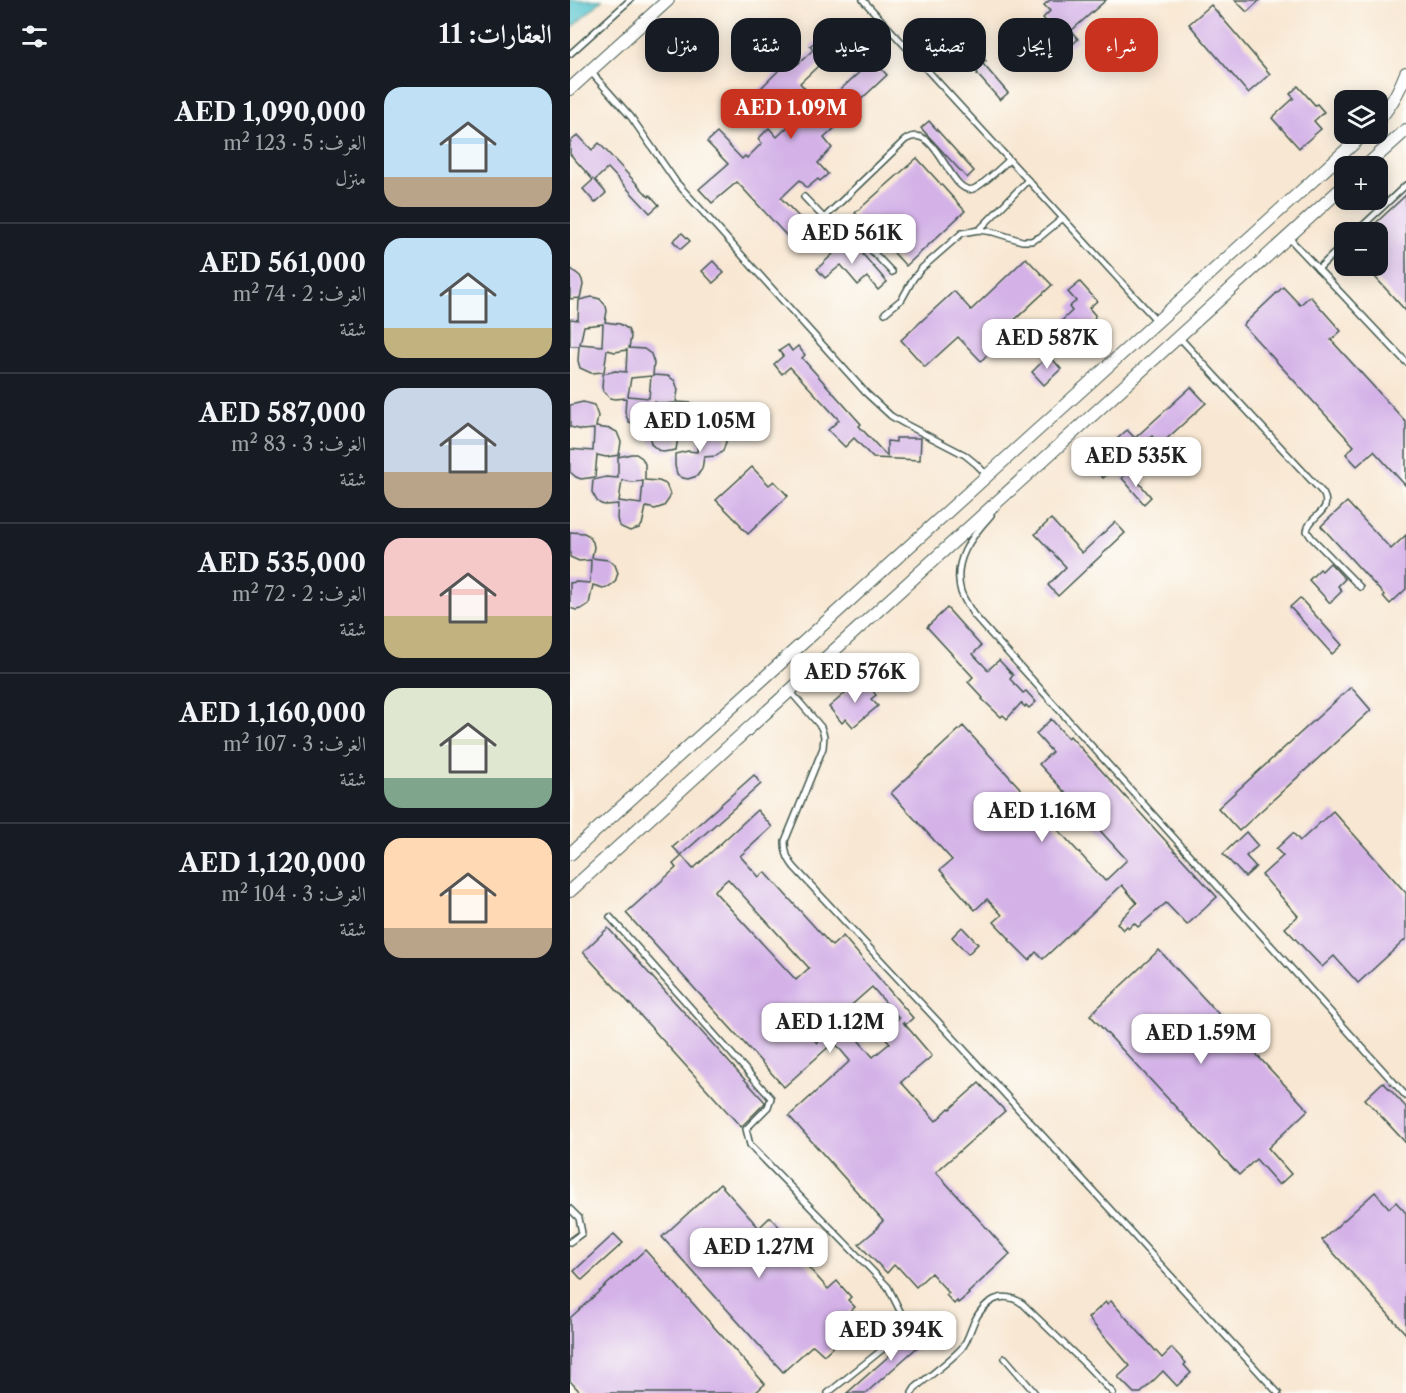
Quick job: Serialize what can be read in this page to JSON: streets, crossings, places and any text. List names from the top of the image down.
{
  "page": {
    "heading": "العقارات: 11",
    "chip": [
      "شراء",
      "إيجار",
      "تصفية",
      "جديد",
      "شقة",
      "منزل"
    ],
    "list": [
      {
        "name": "AED 1,090,000",
        "note": "الغرف: 5 · 123 m² · منزل"
      },
      {
        "name": "AED 561,000",
        "note": "الغرف: 2 · 74 m² · شقة"
      },
      {
        "name": "AED 587,000",
        "note": "الغرف: 3 · 83 m² · شقة"
      },
      {
        "name": "AED 535,000",
        "note": "الغرف: 2 · 72 m² · شقة"
      },
      {
        "name": "AED 1,160,000",
        "note": "الغرف: 3 · 107 m² · شقة"
      },
      {
        "name": "AED 1,120,000",
        "note": "الغرف: 3 · 104 m² · شقة"
      }
    ],
    "price": [
      "AED 1.09M",
      "AED 561K",
      "AED 587K",
      "AED 1.05M",
      "AED 535K",
      "AED 576K",
      "AED 1.16M",
      "AED 1.12M",
      "AED 1.59M",
      "AED 1.27M",
      "AED 394K"
    ],
    "map_buttons": ["+", "−"]
  }
}
